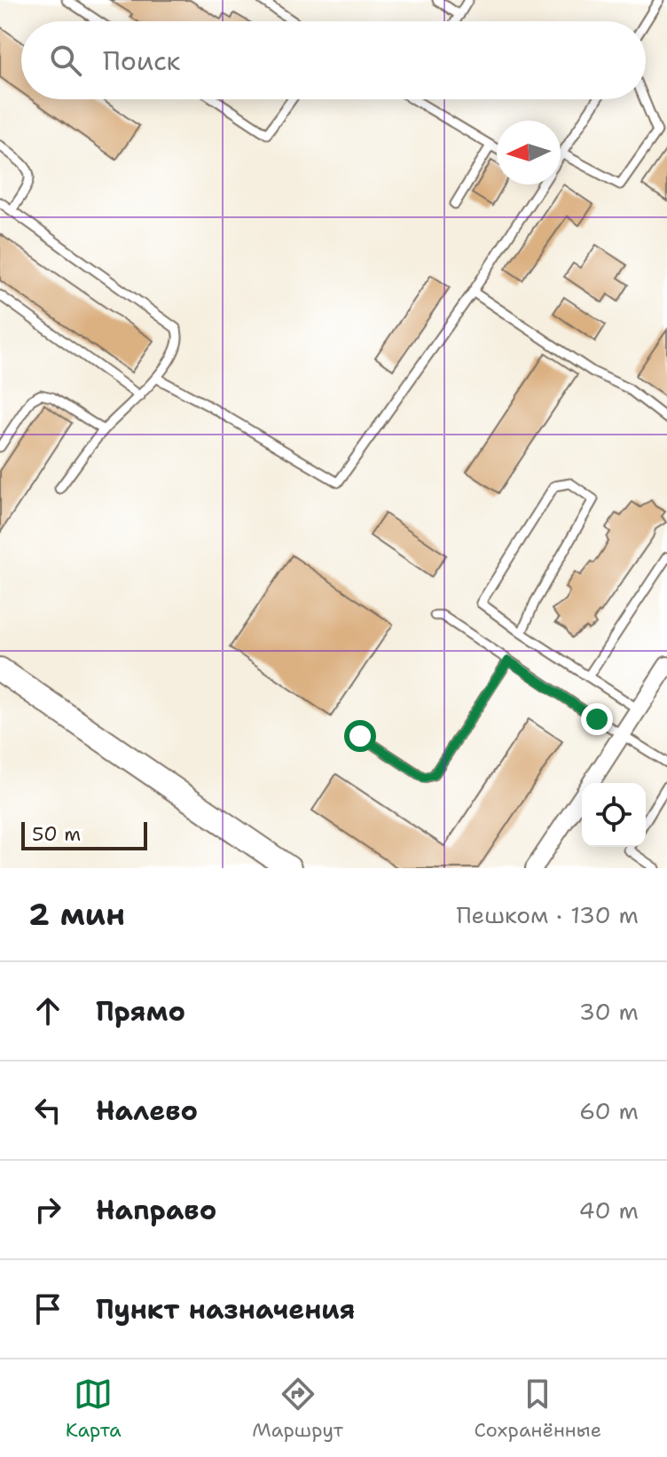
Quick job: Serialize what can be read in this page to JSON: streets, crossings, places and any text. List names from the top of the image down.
{
  "scale_bar": "50 m",
  "north": "left",
  "page": {
    "search": "Поиск",
    "scale": "50 m",
    "heading": ["2 мин", "Пешком · 130 m"],
    "list": [
      ["Прямо", "30 m"],
      ["Налево", "60 m"],
      ["Направо", "40 m"],
      "Пункт назначения"
    ],
    "nav": ["Карта", "Маршрут", "Сохранённые"]
  }
}
